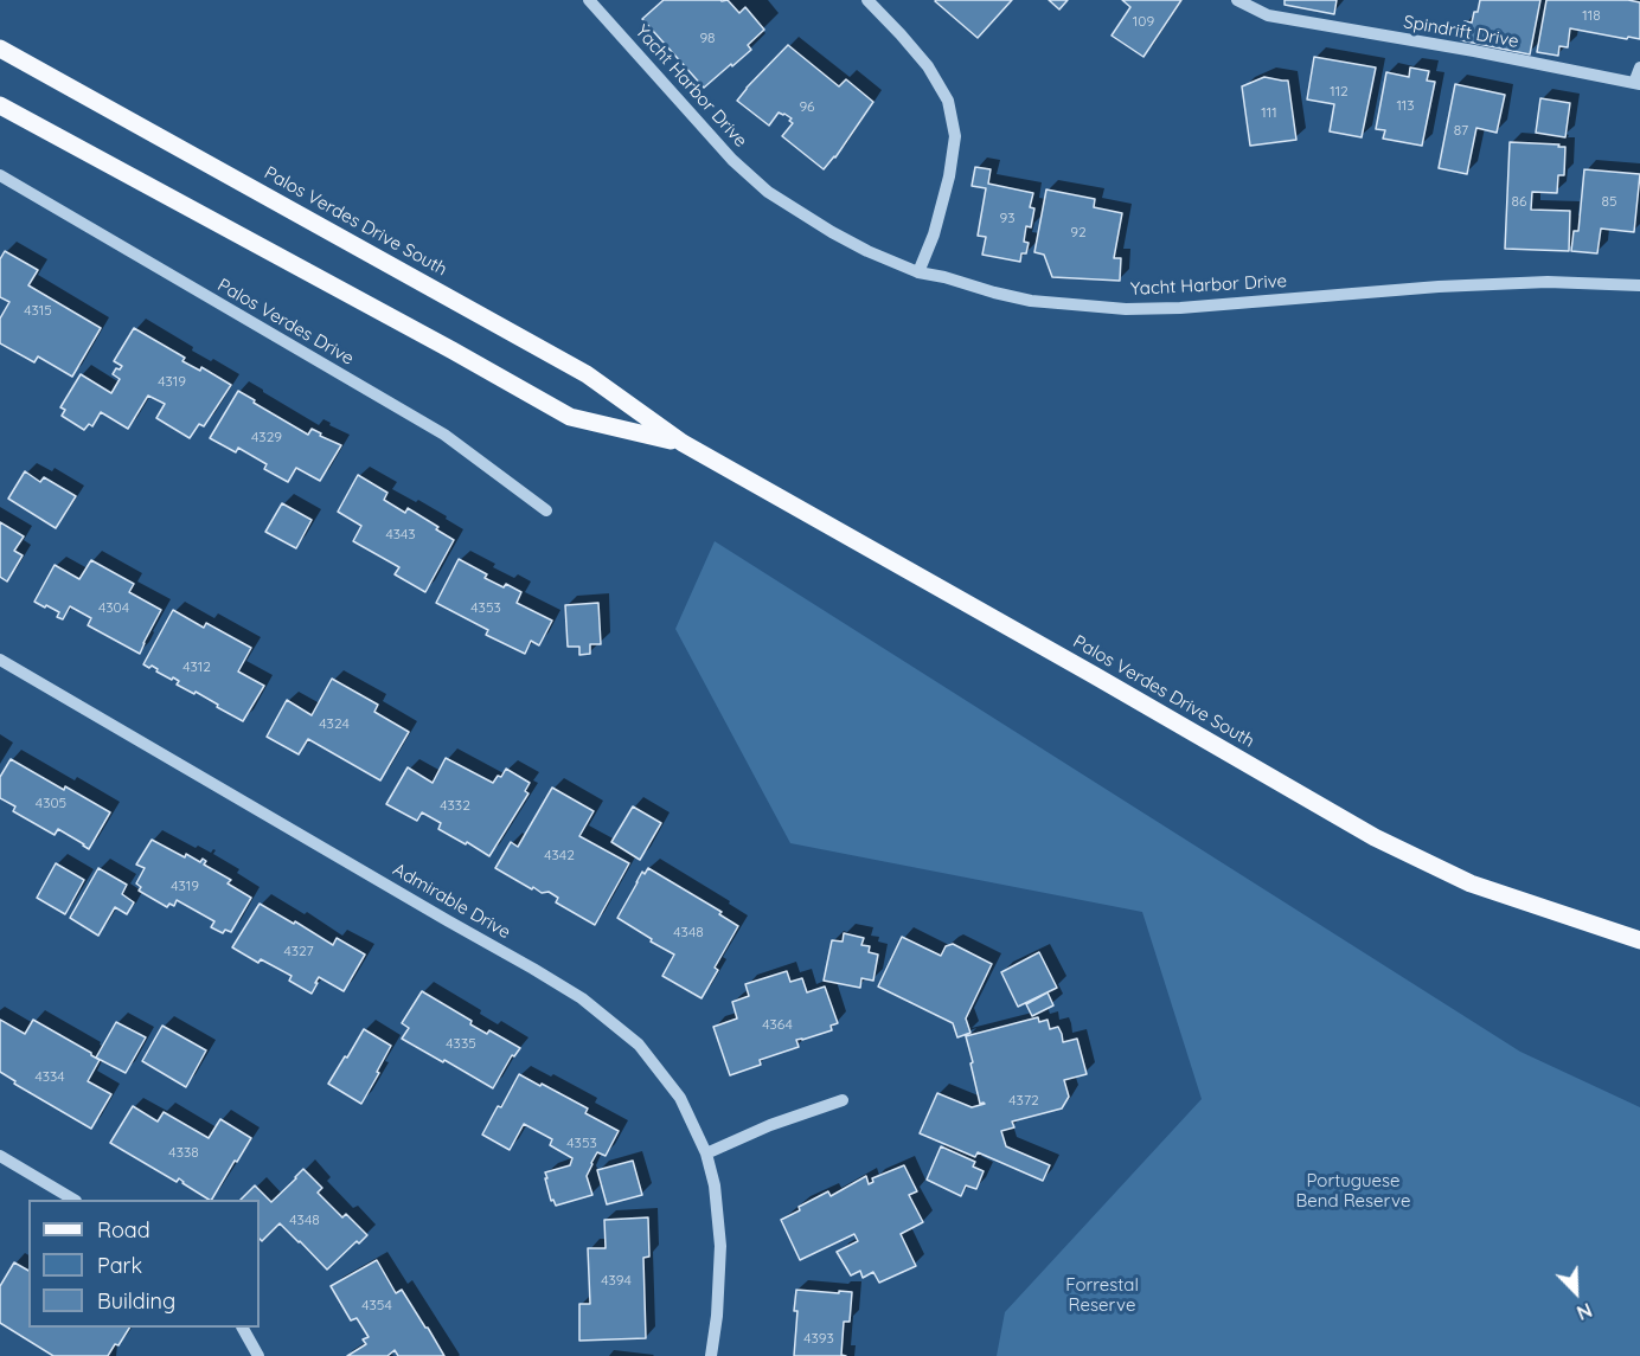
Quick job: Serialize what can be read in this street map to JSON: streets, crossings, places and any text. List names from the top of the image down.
{
  "streets": {
    "main road": ["Palos Verdes Drive South"],
    "street": [
      "Spindrift Drive",
      "Yacht Harbor Drive",
      "Palos Verdes Drive",
      "Admirable Drive"
    ]
  },
  "parks": ["Portuguese Bend Reserve", "Forrestal Reserve"],
  "house_numbers": [
    "118",
    "109",
    "98",
    "112",
    "113",
    "96",
    "111",
    "87",
    "86",
    "85",
    "93",
    "92",
    "4315",
    "4319",
    "4329",
    "4343",
    "4304",
    "4353",
    "4312",
    "4324",
    "4305",
    "4332",
    "4342",
    "4319",
    "4348",
    "4327",
    "4364",
    "4335",
    "4334",
    "4372",
    "4353",
    "4338",
    "4348",
    "4394",
    "4354",
    "4393"
  ],
  "legend": ["Road", "Park", "Building"],
  "north": "bottom right"
}
